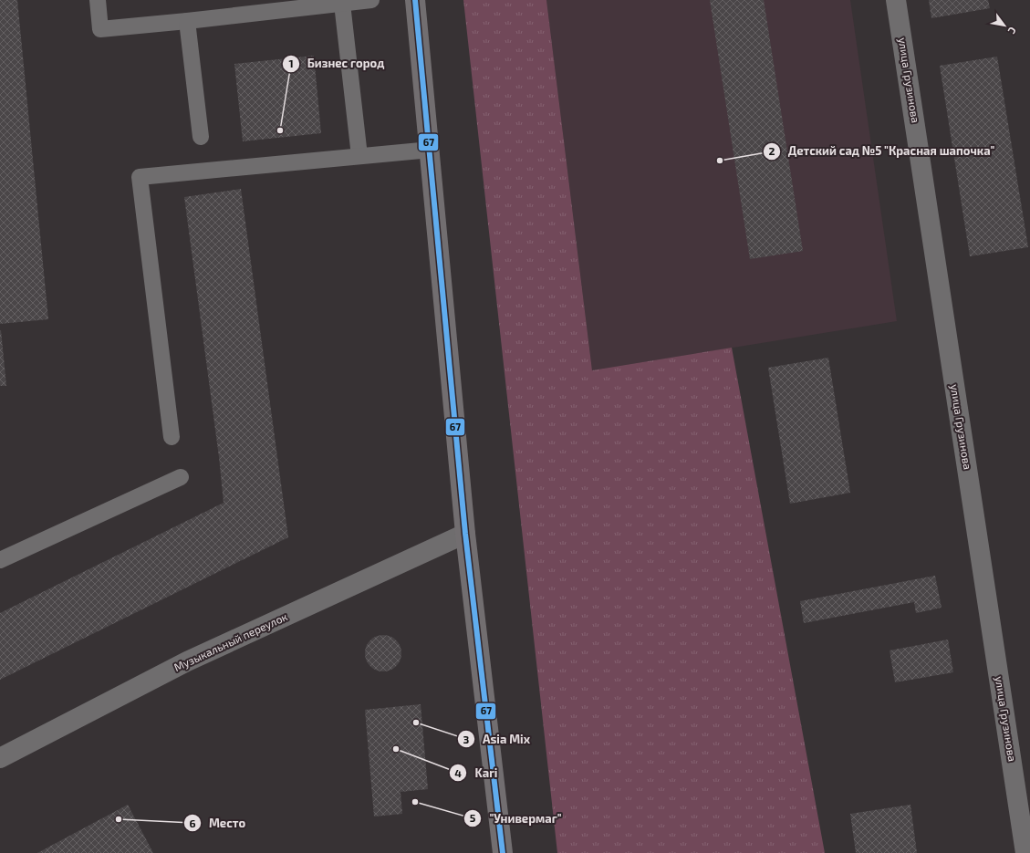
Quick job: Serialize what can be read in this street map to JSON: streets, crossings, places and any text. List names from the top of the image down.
{
  "streets": {
    "street": ["улица Грузинова", "Музыкальный переулок"]
  },
  "places": [
    "Бизнес город",
    "Детский сад №5 \"Красная шапочка\"",
    "Asia Mix",
    "Kari",
    "\"Универмаг\"",
    "Место"
  ],
  "lines": ["transit line 67"],
  "north": "bottom right"
}
